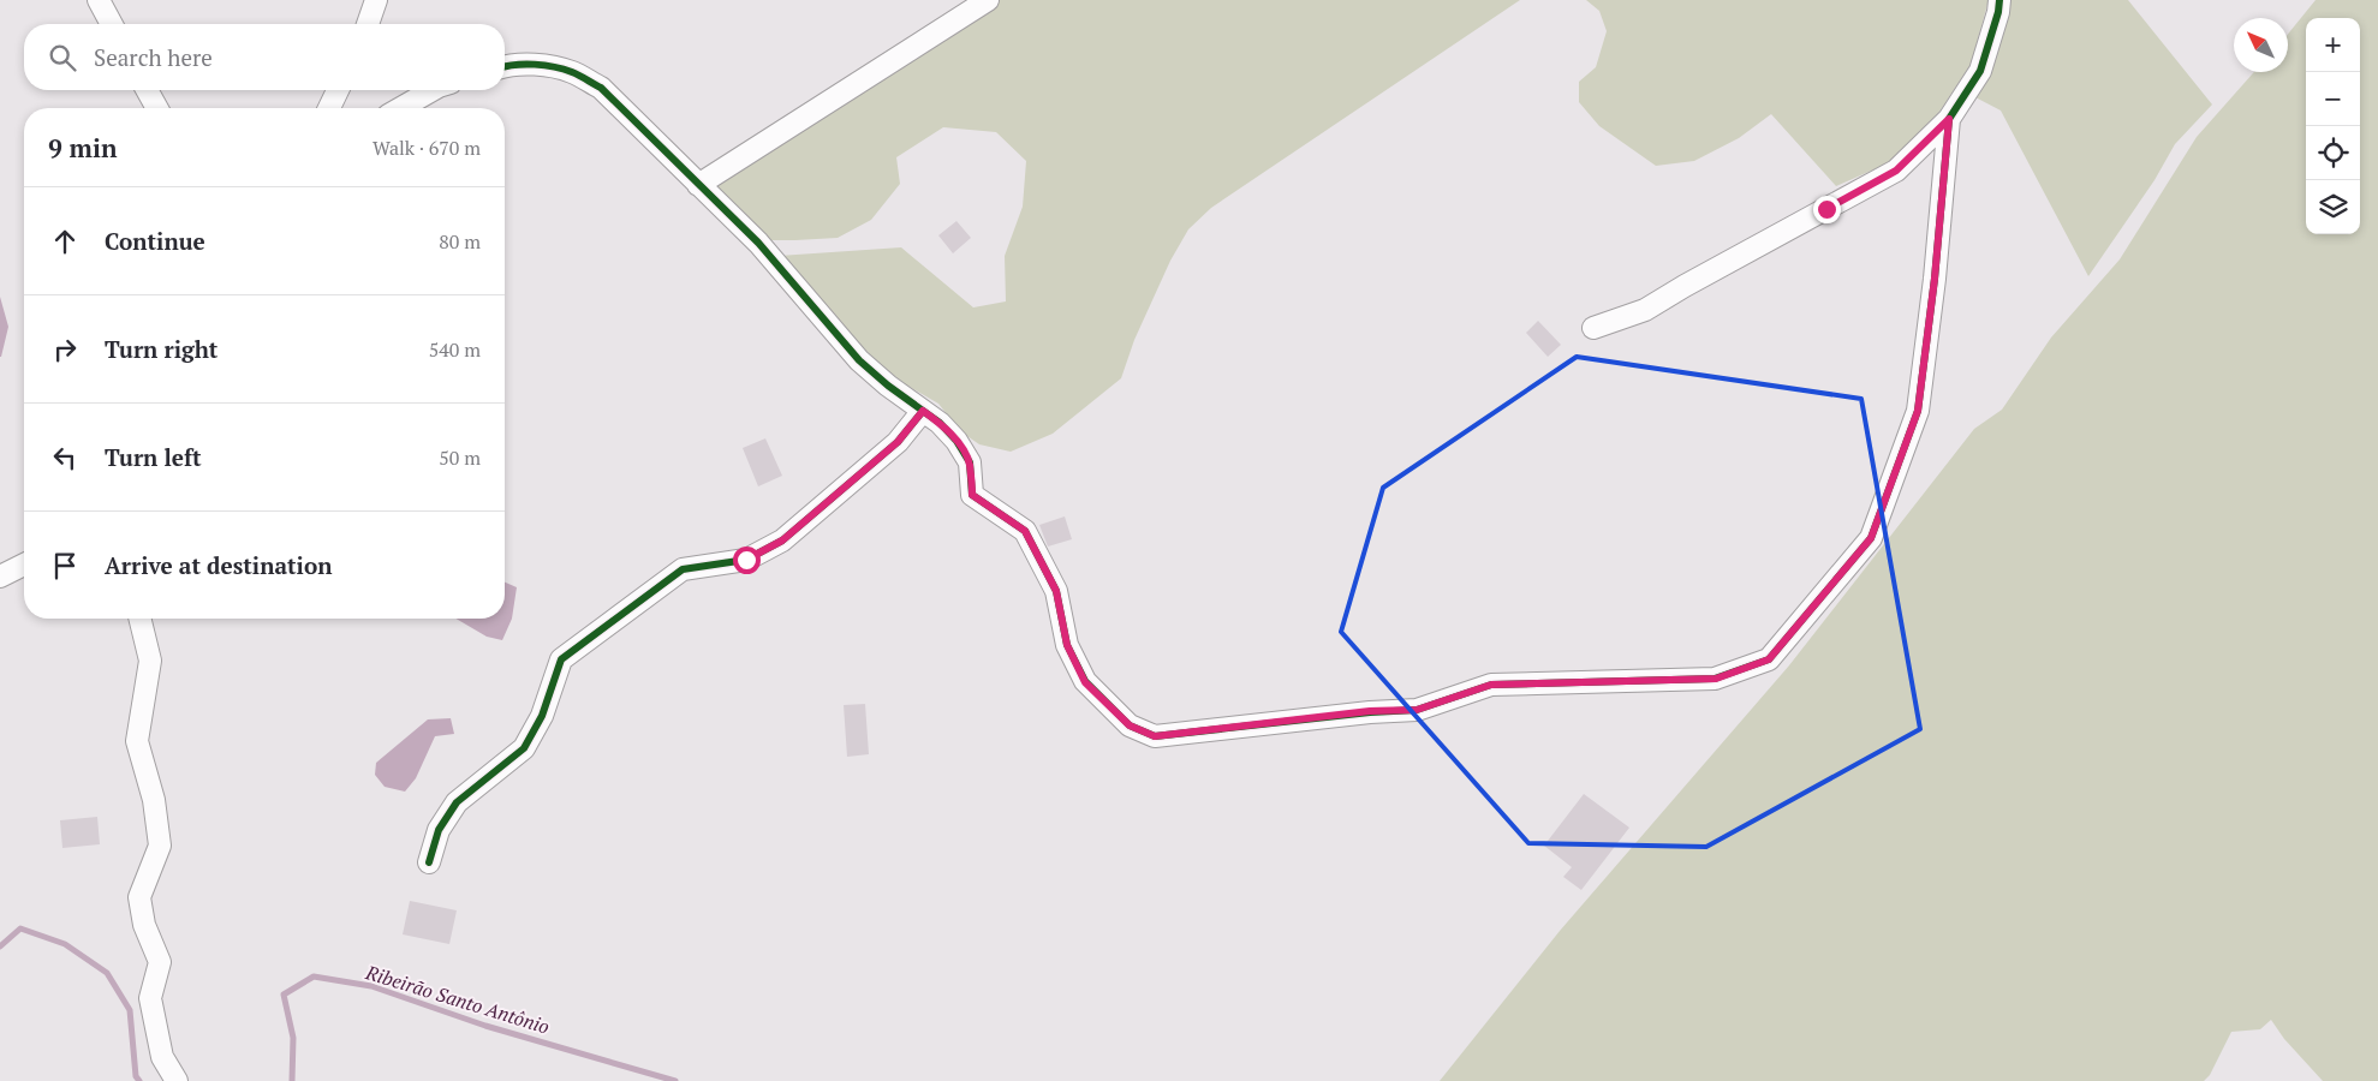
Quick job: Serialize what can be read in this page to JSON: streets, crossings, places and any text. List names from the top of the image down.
{
  "water": ["Ribeirão Santo Antônio"],
  "north": "top left",
  "page": {
    "map_buttons": ["+", "−"],
    "search": "Search here",
    "heading": ["9 min", "Walk · 670 m"],
    "list": [
      ["Continue", "80 m"],
      ["Turn right", "540 m"],
      ["Turn left", "50 m"],
      "Arrive at destination"
    ]
  }
}
